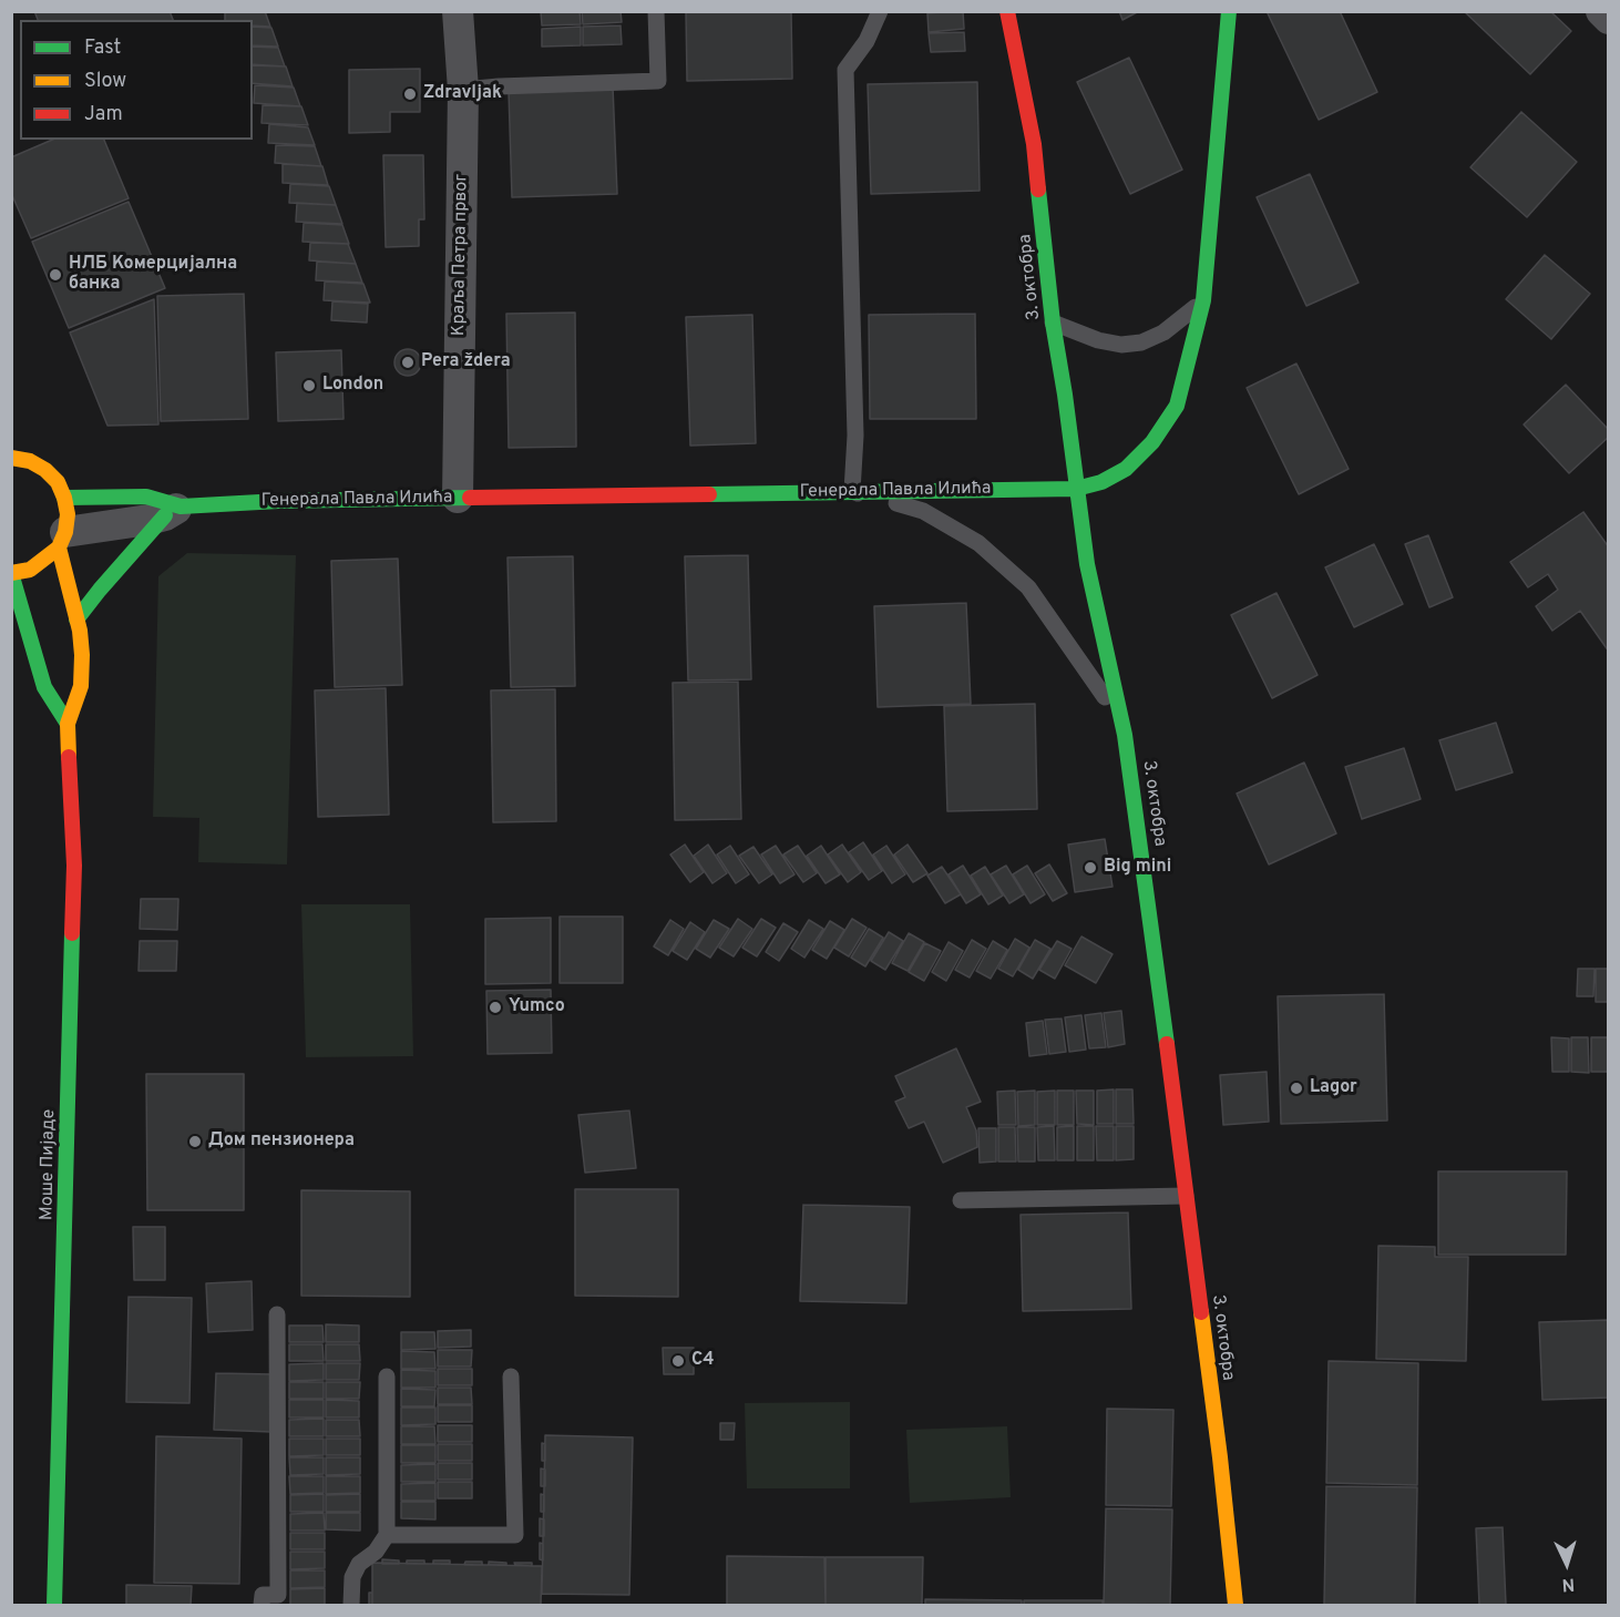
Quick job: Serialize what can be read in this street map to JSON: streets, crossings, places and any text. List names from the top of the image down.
{
  "streets": {
    "street": [
      "Краља Петра првог",
      "3. октобра",
      "Генерала Павла Илића",
      "Моше Пијаде"
    ]
  },
  "crossings": [
    ["Краља Петра првог", "Генерала Павла Илића"],
    ["3. октобра", "Генерала Павла Илића"],
    ["Генерала Павла Илића", "Моше Пијаде"]
  ],
  "places": [
    "Zdravljak",
    "НЛБ Комерцијална банка",
    "Pera ždera",
    "London",
    "Big mini",
    "Yumco",
    "Lagor",
    "Дом пензионера",
    "C4"
  ],
  "legend": ["Fast", "Slow", "Jam"],
  "north": "bottom"
}
